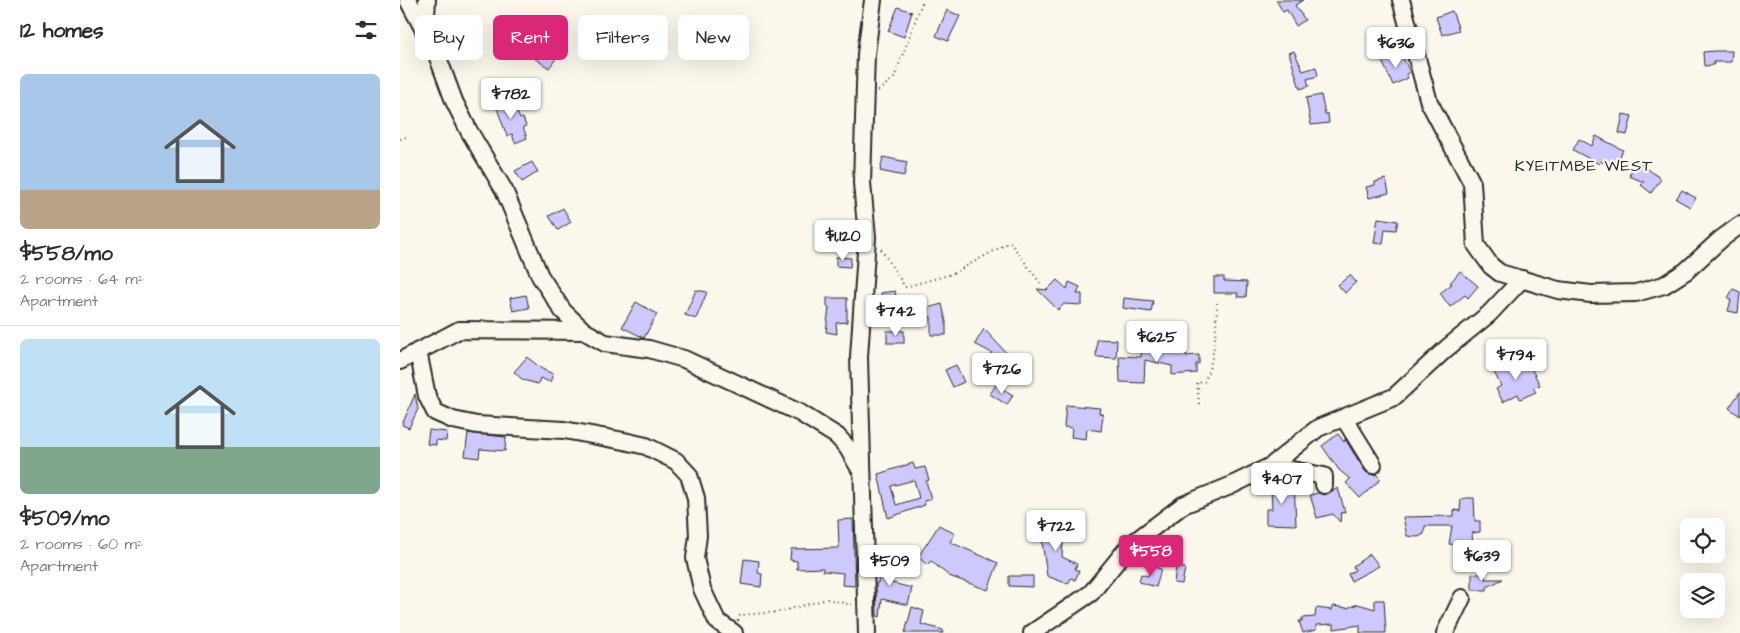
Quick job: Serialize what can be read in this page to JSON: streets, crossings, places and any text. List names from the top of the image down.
{
  "districts": ["KYEITMBE WEST"],
  "page": {
    "heading": "12 homes",
    "chip": [
      "Buy",
      "Rent",
      "Filters",
      "New"
    ],
    "price": [
      "$636",
      "$782",
      "$1,120",
      "$742",
      "$625",
      "$794",
      "$726",
      "$407",
      "$722",
      "$558",
      "$639",
      "$509"
    ],
    "list": [
      {
        "name": "$558/mo",
        "note": "2 rooms · 64 m² · Apartment"
      },
      {
        "name": "$509/mo",
        "note": "2 rooms · 60 m² · Apartment"
      }
    ]
  }
}
